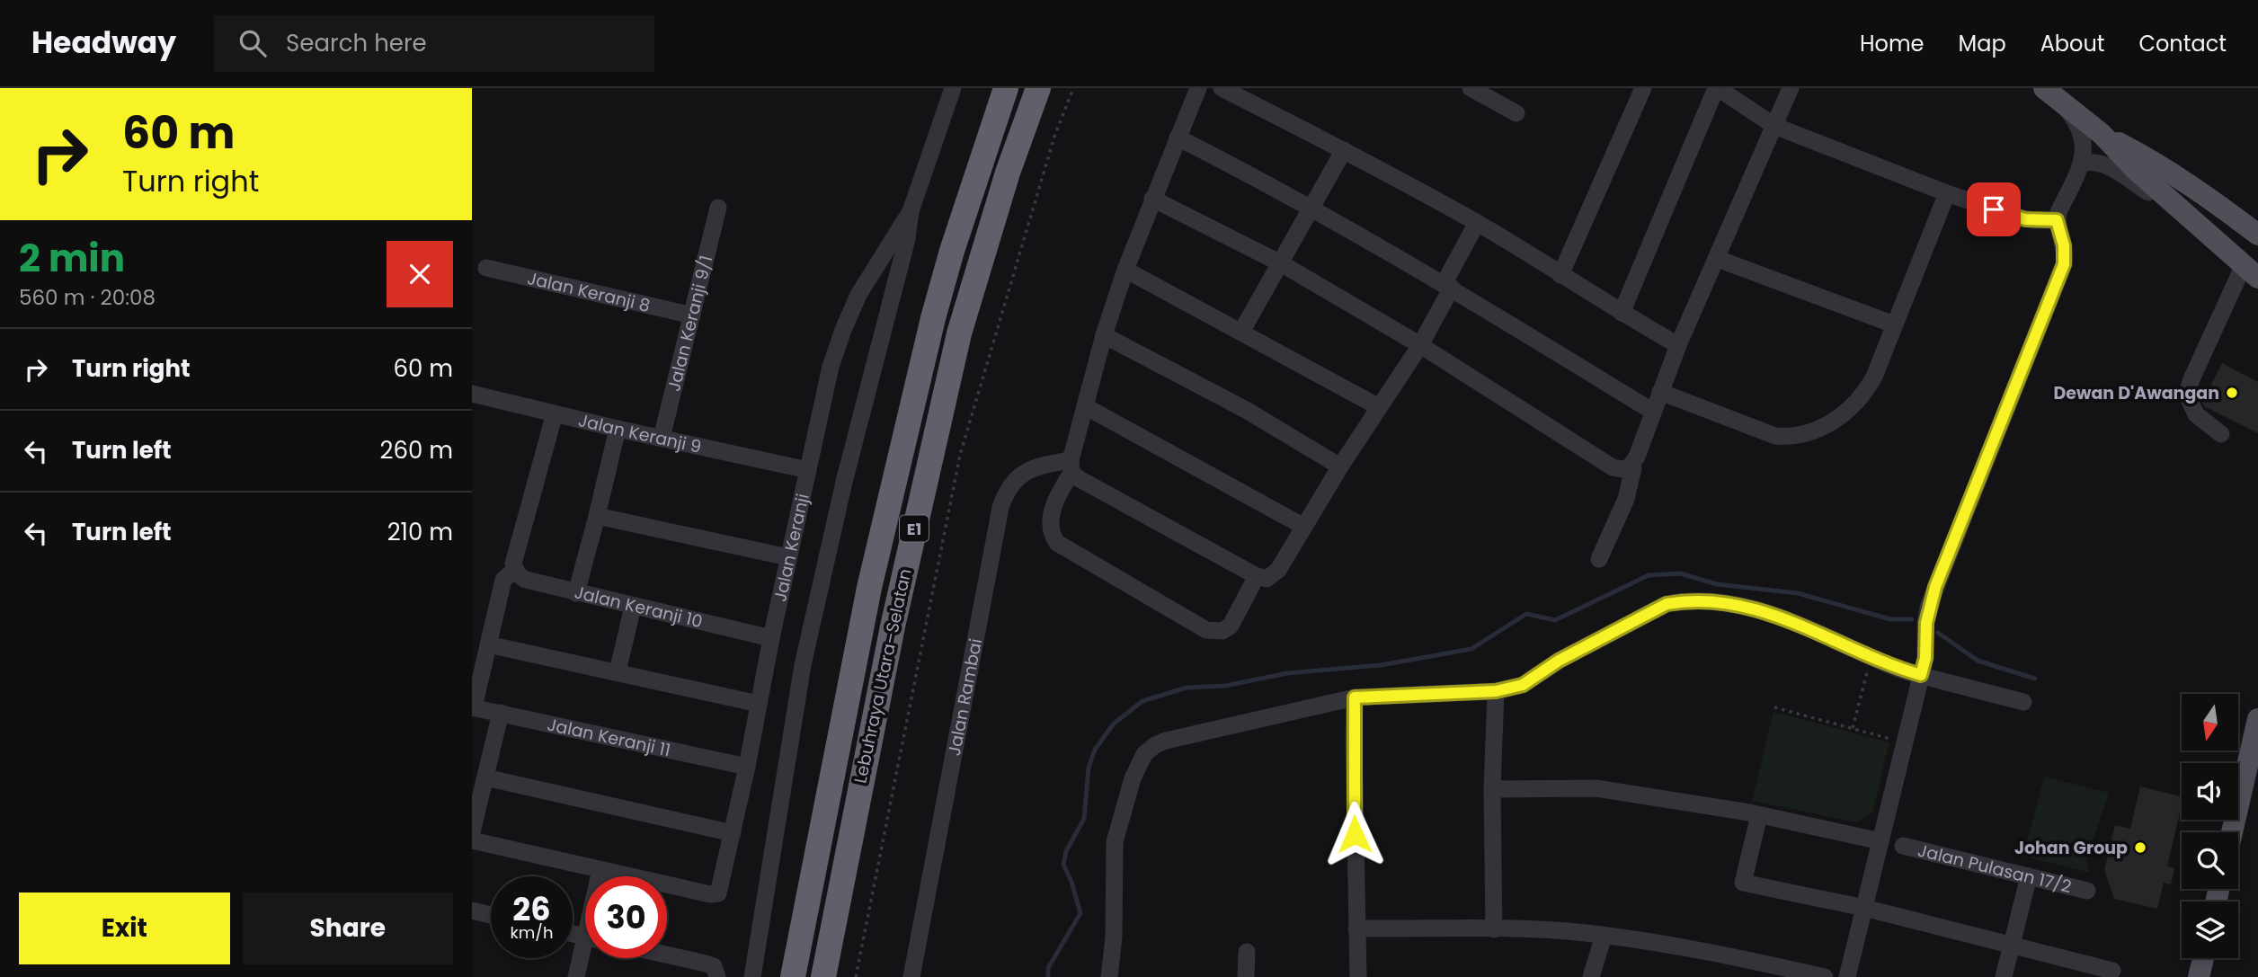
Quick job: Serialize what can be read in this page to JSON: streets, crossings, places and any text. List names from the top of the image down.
{
  "streets": {
    "highway": ["E1", "Lebuhraya Utara–Selatan"],
    "street": [
      "Jalan Keranji 8",
      "Jalan Keranji 9/1",
      "Jalan Keranji 9",
      "Jalan Keranji",
      "Jalan Keranji 10",
      "Jalan Rambai",
      "Jalan Keranji 11",
      "Jalan Pulasan 17/2"
    ]
  },
  "crossings": [
    ["Jalan Keranji 8", "Jalan Keranji 9/1"],
    ["Jalan Keranji 9/1", "Jalan Keranji 9"],
    ["Jalan Keranji 9", "Jalan Keranji"],
    ["Jalan Keranji", "Jalan Keranji 10"],
    ["Jalan Keranji", "Jalan Keranji 11"]
  ],
  "places": ["Dewan D'Awangan", "Johan Group"],
  "north": "bottom",
  "page": {
    "header": "Headway",
    "search": "Search here",
    "nav": [
      "Home",
      "Map",
      "About",
      "Contact"
    ],
    "turn": ["60 m", "Turn right"],
    "heading": ["2 min", "560 m · 20:08"],
    "list": [
      {
        "name": "Turn right",
        "value": "60 m"
      },
      {
        "name": "Turn left",
        "value": "260 m"
      },
      {
        "name": "Turn left",
        "value": "210 m"
      }
    ],
    "speed": "26 km/h",
    "limit": "30",
    "buttons": ["Exit", "Share"]
  }
}
